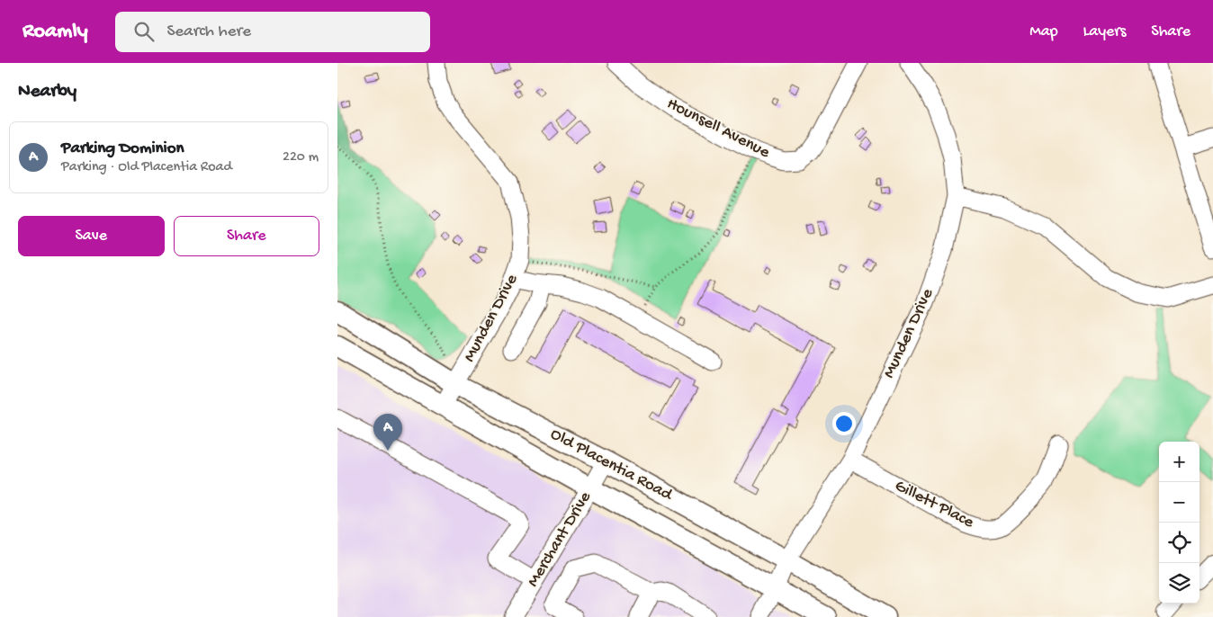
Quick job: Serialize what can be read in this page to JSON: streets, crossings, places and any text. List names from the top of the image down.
{
  "streets": {
    "main road": ["Old Placentia Road"],
    "street": [
      "Hounsell Avenue",
      "Munden Drive",
      "Gillett Place",
      "Merchant Drive"
    ]
  },
  "crossings": [
    ["Munden Drive", "Old Placentia Road"],
    ["Munden Drive", "Gillett Place"],
    ["Old Placentia Road", "Merchant Drive"]
  ],
  "page": {
    "header": "Roamly",
    "search": "Search here",
    "nav": ["Map", "Layers", "Share"],
    "heading": "Nearby",
    "list": [
      {
        "mark": "A",
        "name": "Parking Dominion",
        "note": "Parking · Old Placentia Road",
        "value": "220 m"
      }
    ],
    "buttons": ["Save", "Share"],
    "pins": "A",
    "map_buttons": ["+", "−"]
  }
}
